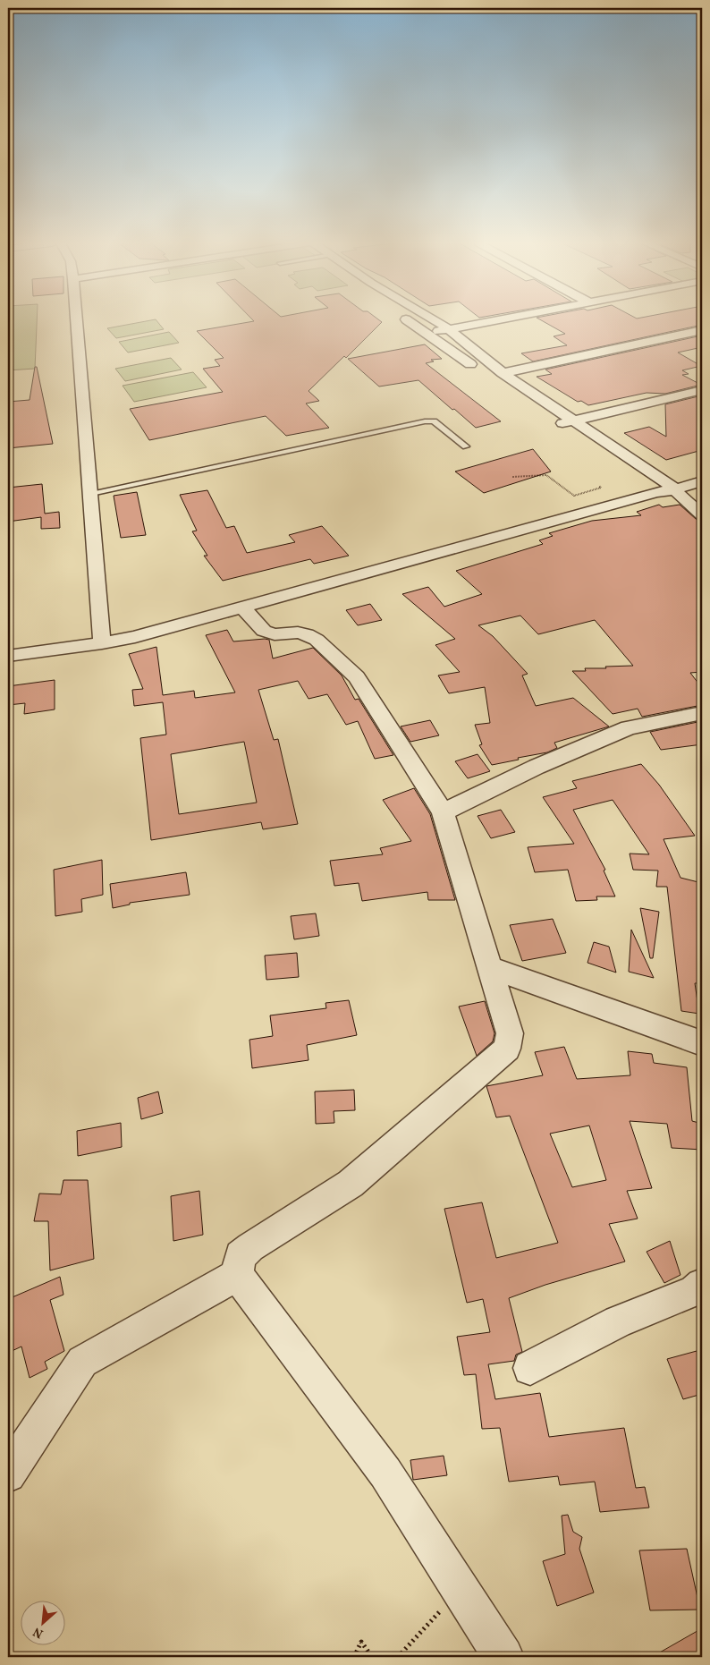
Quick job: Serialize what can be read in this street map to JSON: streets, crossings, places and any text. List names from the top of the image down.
{
  "north": "bottom left"
}
